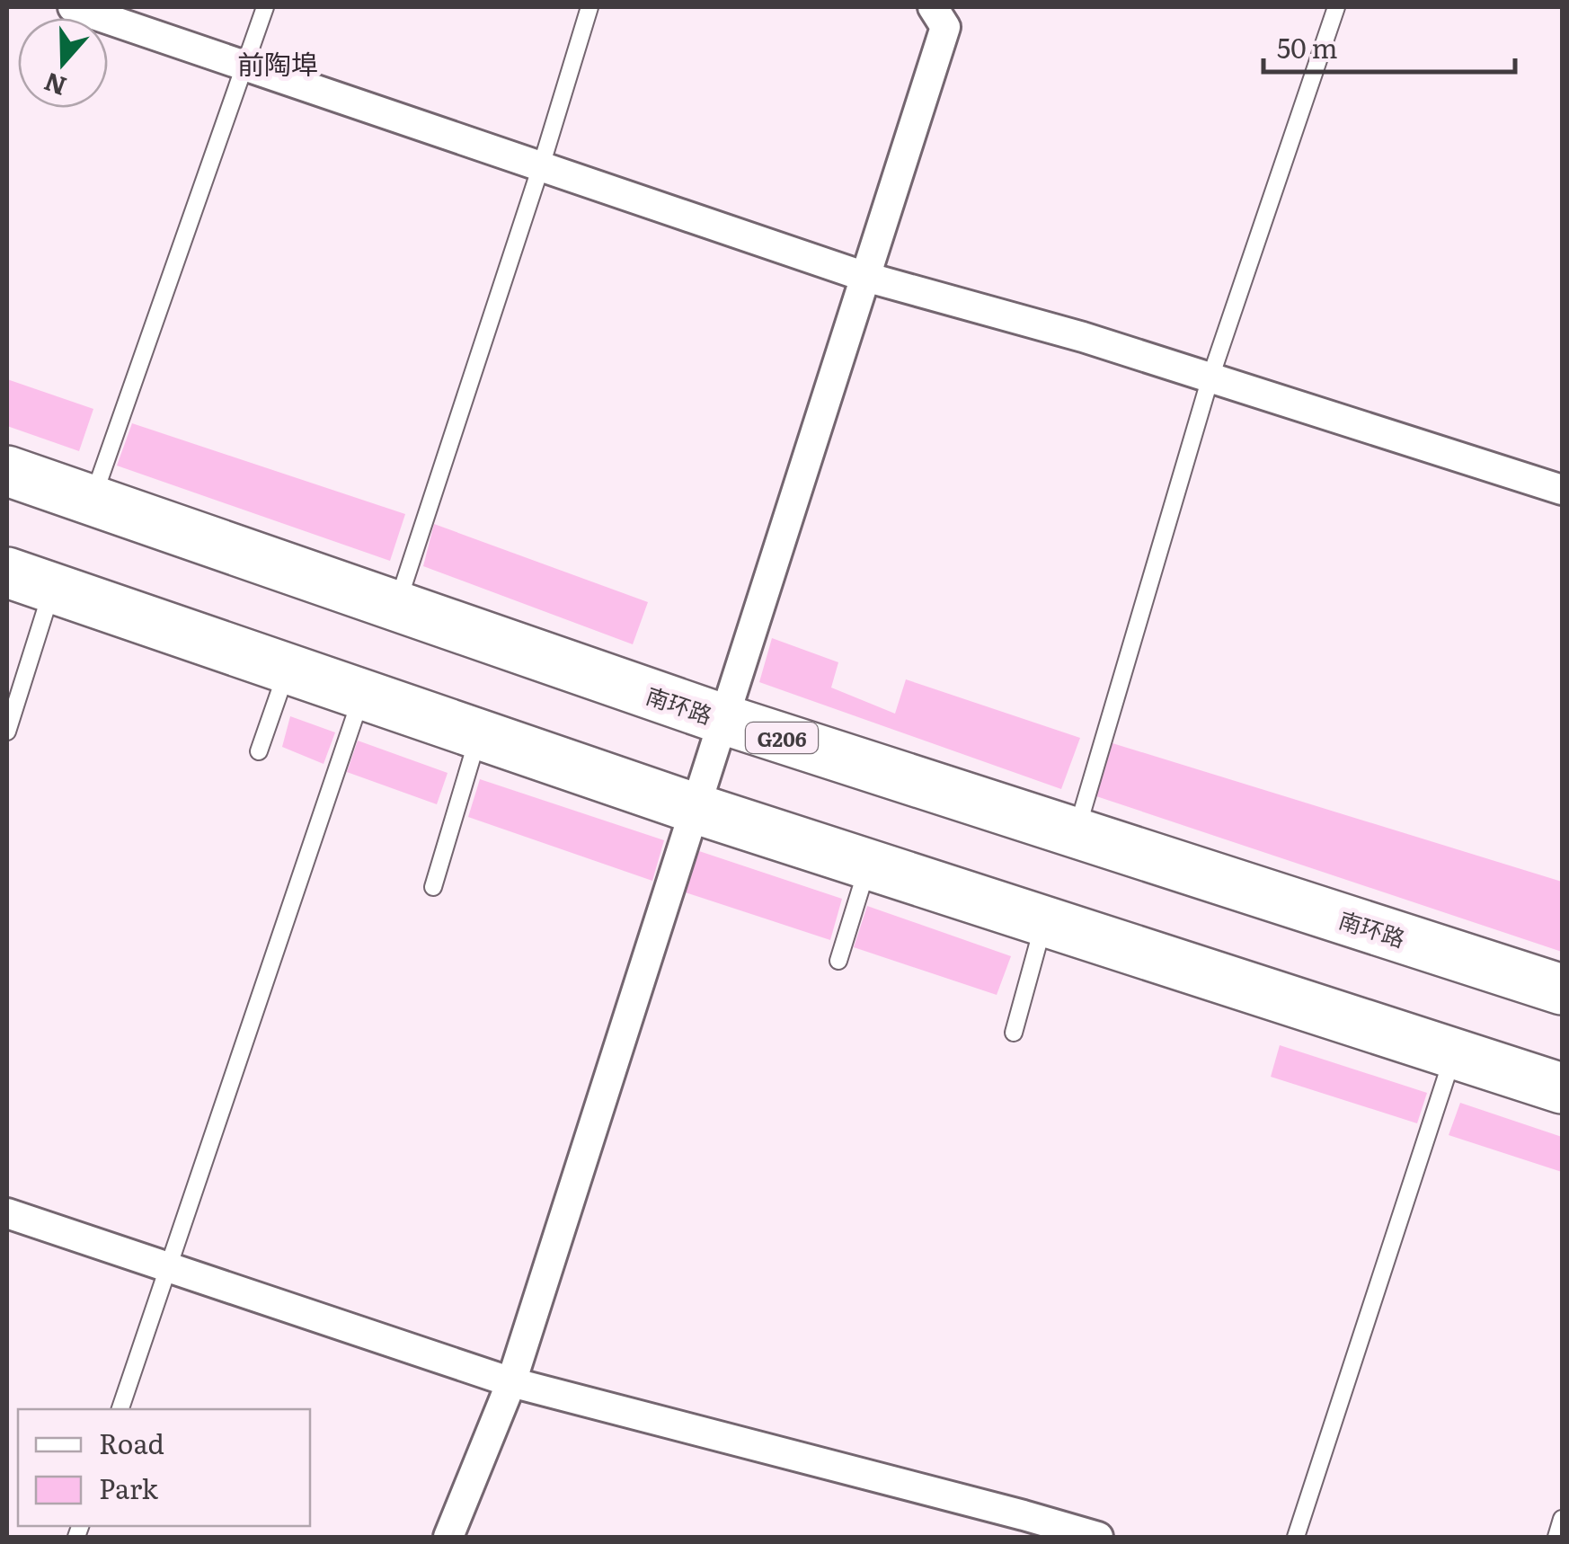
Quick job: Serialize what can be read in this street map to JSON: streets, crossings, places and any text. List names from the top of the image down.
{
  "streets": {
    "highway": ["南环路", "G206"]
  },
  "districts": ["前陶埠"],
  "legend": ["Road", "Park"],
  "scale_bar": "50 m",
  "north": "bottom"
}
